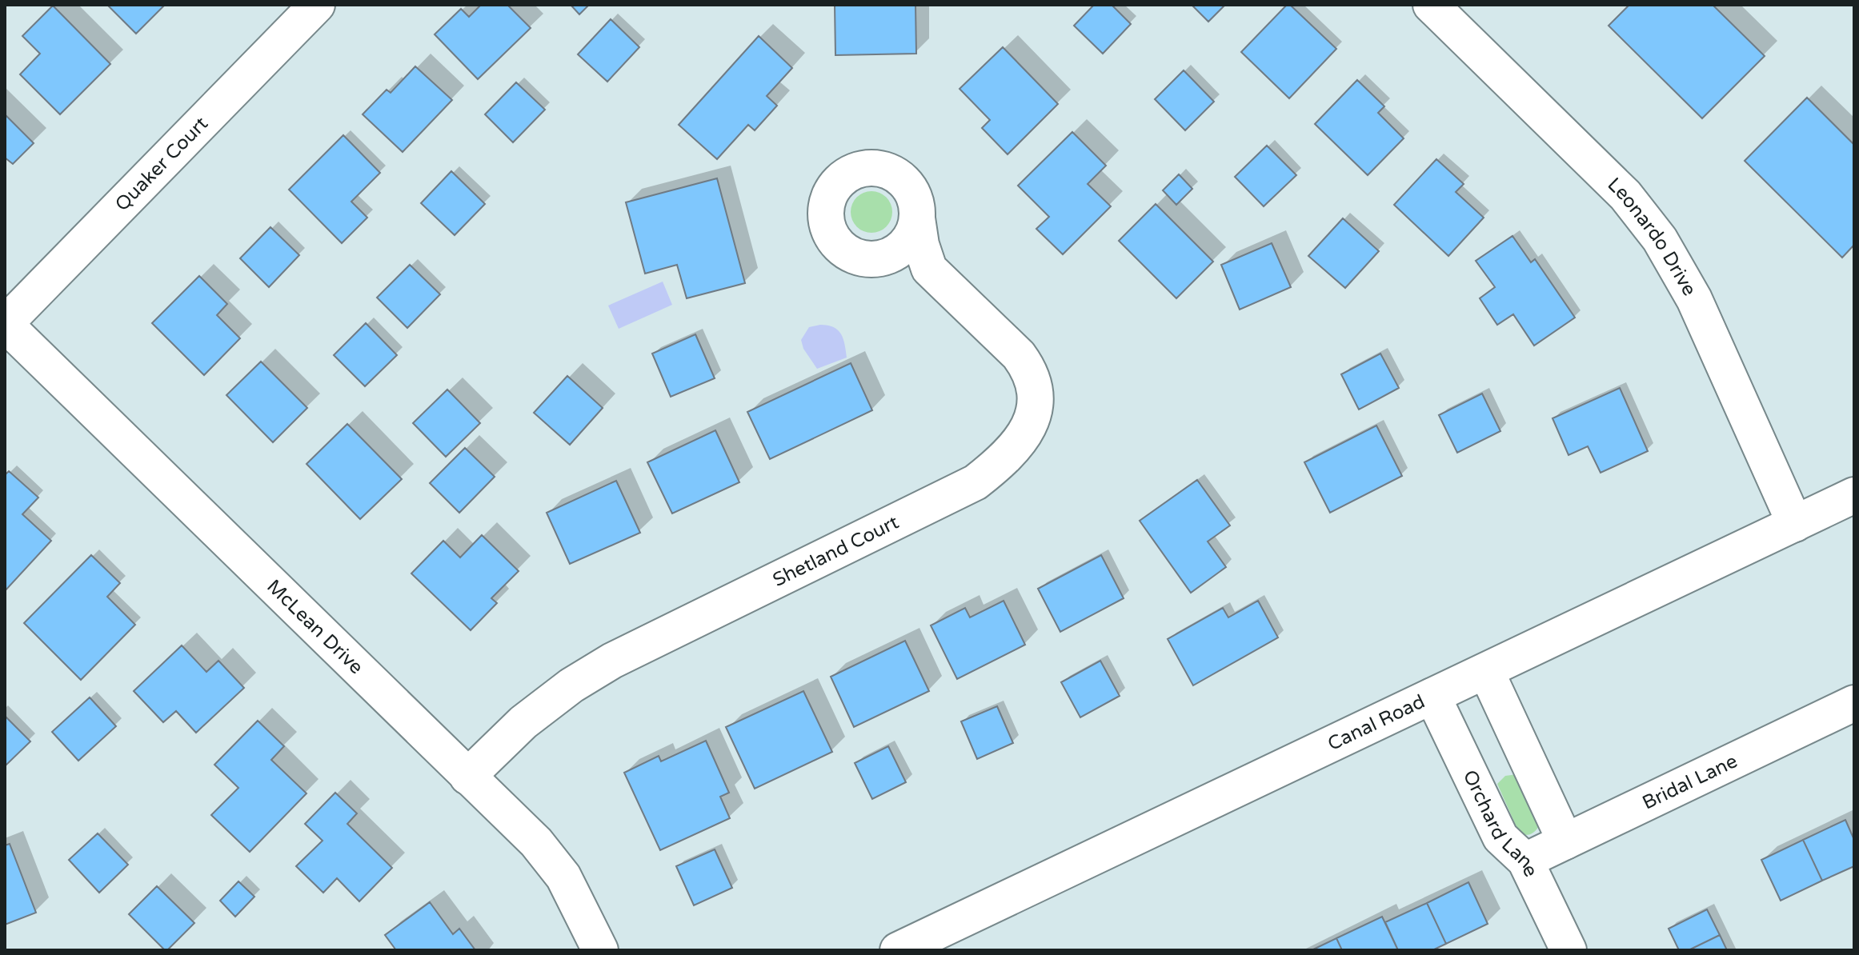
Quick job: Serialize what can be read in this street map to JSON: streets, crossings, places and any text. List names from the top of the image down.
{
  "streets": {
    "street": [
      "Quaker Court",
      "Leonardo Drive",
      "Shetland Court",
      "McLean Drive",
      "Canal Road",
      "Bridal Lane",
      "Orchard Lane"
    ]
  },
  "crossings": [
    ["Quaker Court", "McLean Drive"],
    ["Leonardo Drive", "Canal Road"],
    ["Shetland Court", "McLean Drive"],
    ["Canal Road", "Orchard Lane"],
    ["Bridal Lane", "Orchard Lane"]
  ]
}
